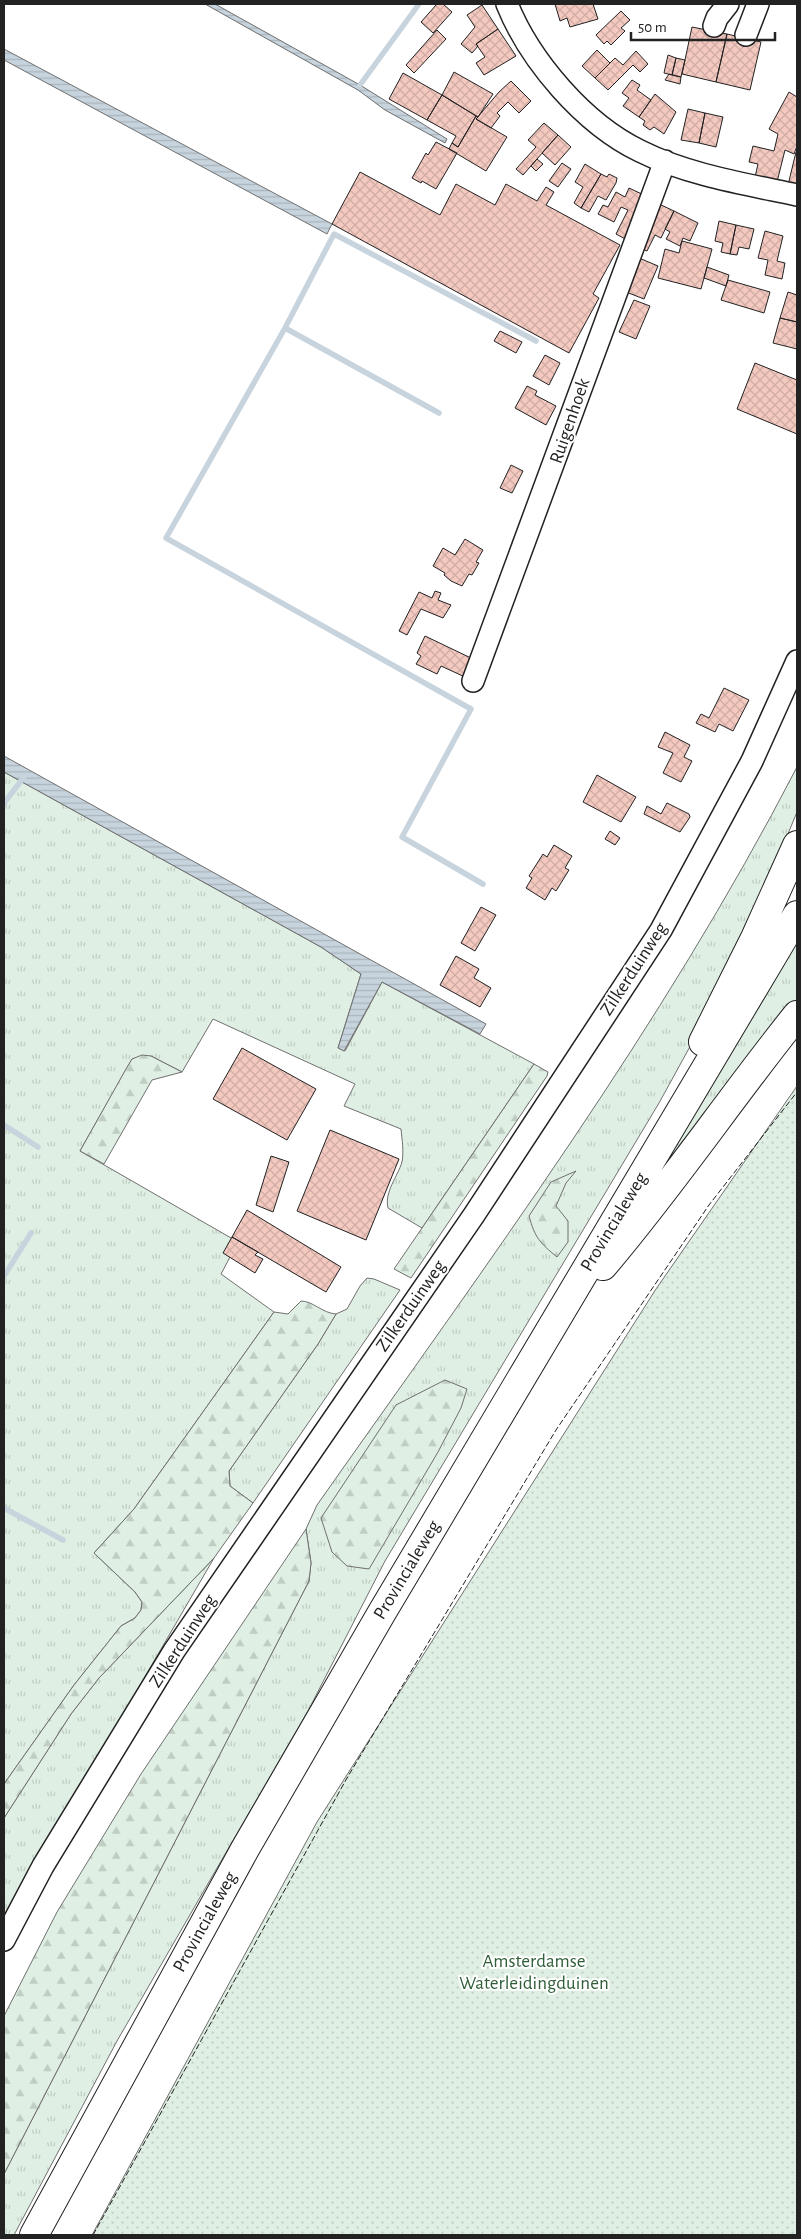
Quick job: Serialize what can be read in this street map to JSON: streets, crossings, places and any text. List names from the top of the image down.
{
  "streets": {
    "main road": ["Provincialeweg"],
    "street": ["Ruigenhoek", "Zilkerduinweg"]
  },
  "parks": ["Amsterdamse Waterleidingduinen"],
  "scale_bar": "50 m"
}
